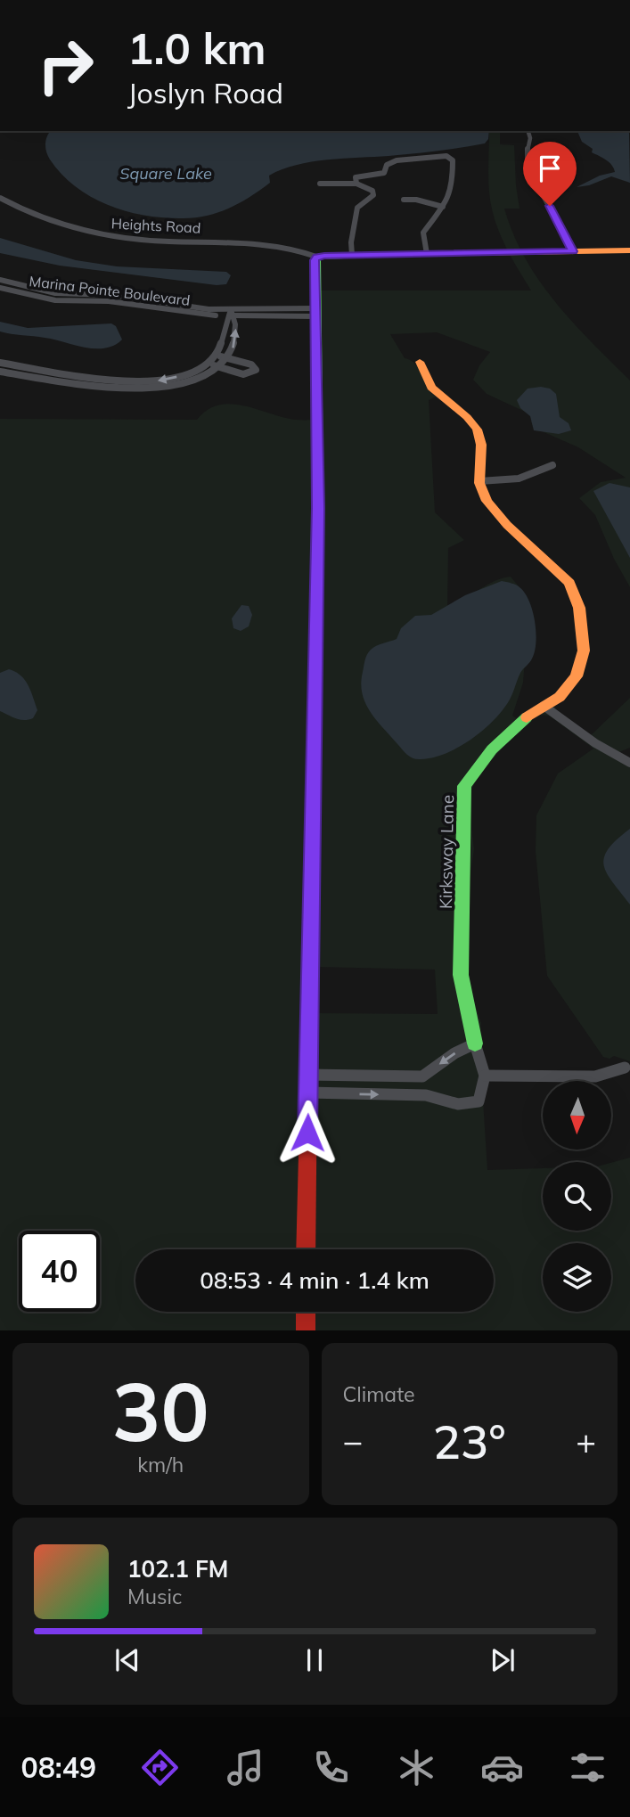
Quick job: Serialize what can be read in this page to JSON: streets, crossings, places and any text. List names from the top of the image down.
{
  "streets": {
    "street": ["Heights Road", "Marina Pointe Boulevard", "Kirksway Lane"]
  },
  "water": ["Square Lake"],
  "north": "bottom",
  "page": {
    "turn": ["1.0 km", "Joslyn Road"],
    "limit": "40",
    "trip": "08:53 · 4 min · 1.4 km",
    "tile": [
      ["30", "km/h"],
      "Climate"
    ],
    "heat": ["−", "23°", "+"],
    "song": ["102.1 FM", "Music"],
    "tabs": "08:49"
  }
}
